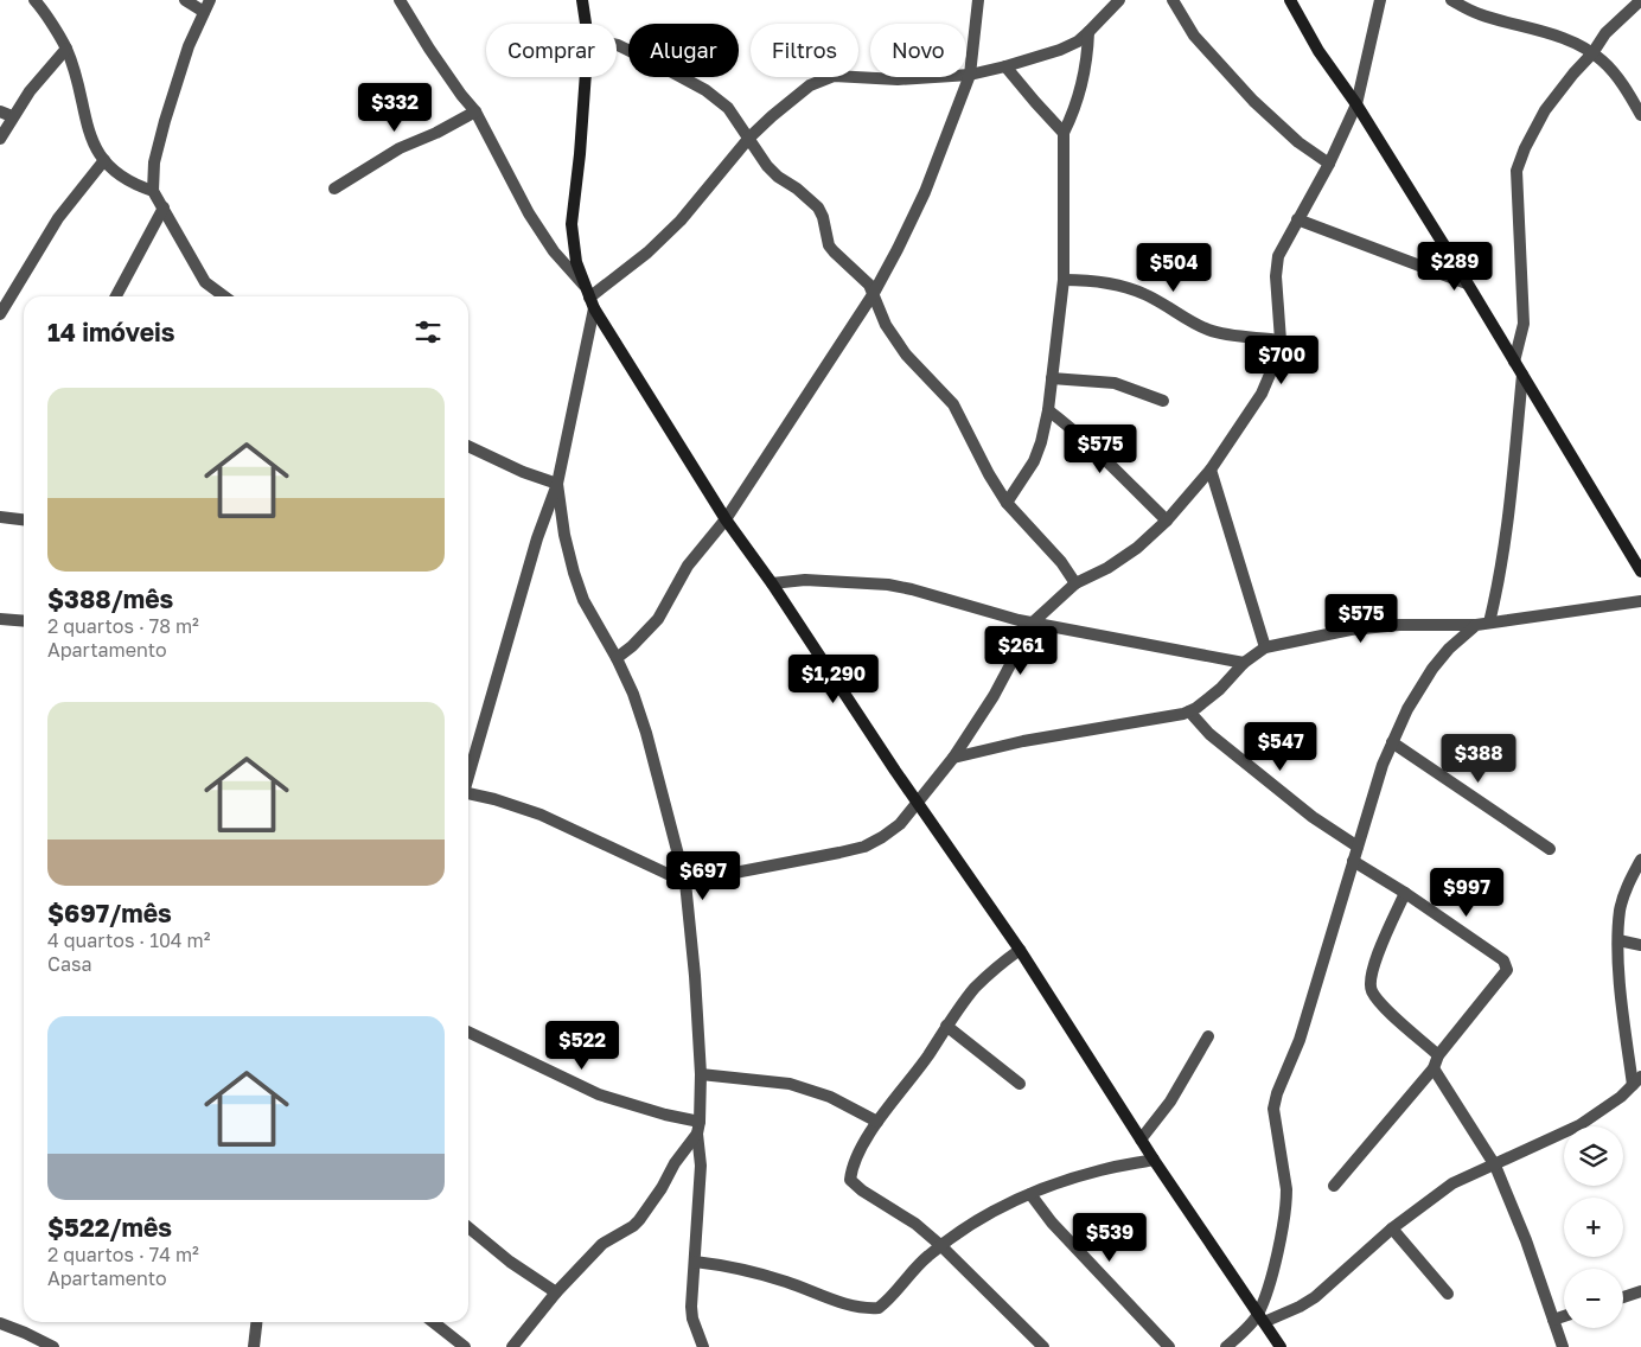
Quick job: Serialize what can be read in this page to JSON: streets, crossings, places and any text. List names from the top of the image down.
{
  "page": {
    "chip": [
      "Comprar",
      "Alugar",
      "Filtros",
      "Novo"
    ],
    "price": [
      "$332",
      "$289",
      "$504",
      "$700",
      "$575",
      "$575",
      "$261",
      "$1,290",
      "$547",
      "$388",
      "$697",
      "$997",
      "$522",
      "$539"
    ],
    "heading": "14 imóveis",
    "list": [
      {
        "name": "$388/mês",
        "note": "2 quartos · 78 m² · Apartamento"
      },
      {
        "name": "$697/mês",
        "note": "4 quartos · 104 m² · Casa"
      },
      {
        "name": "$522/mês",
        "note": "2 quartos · 74 m² · Apartamento"
      }
    ],
    "map_buttons": ["+", "−"]
  }
}
